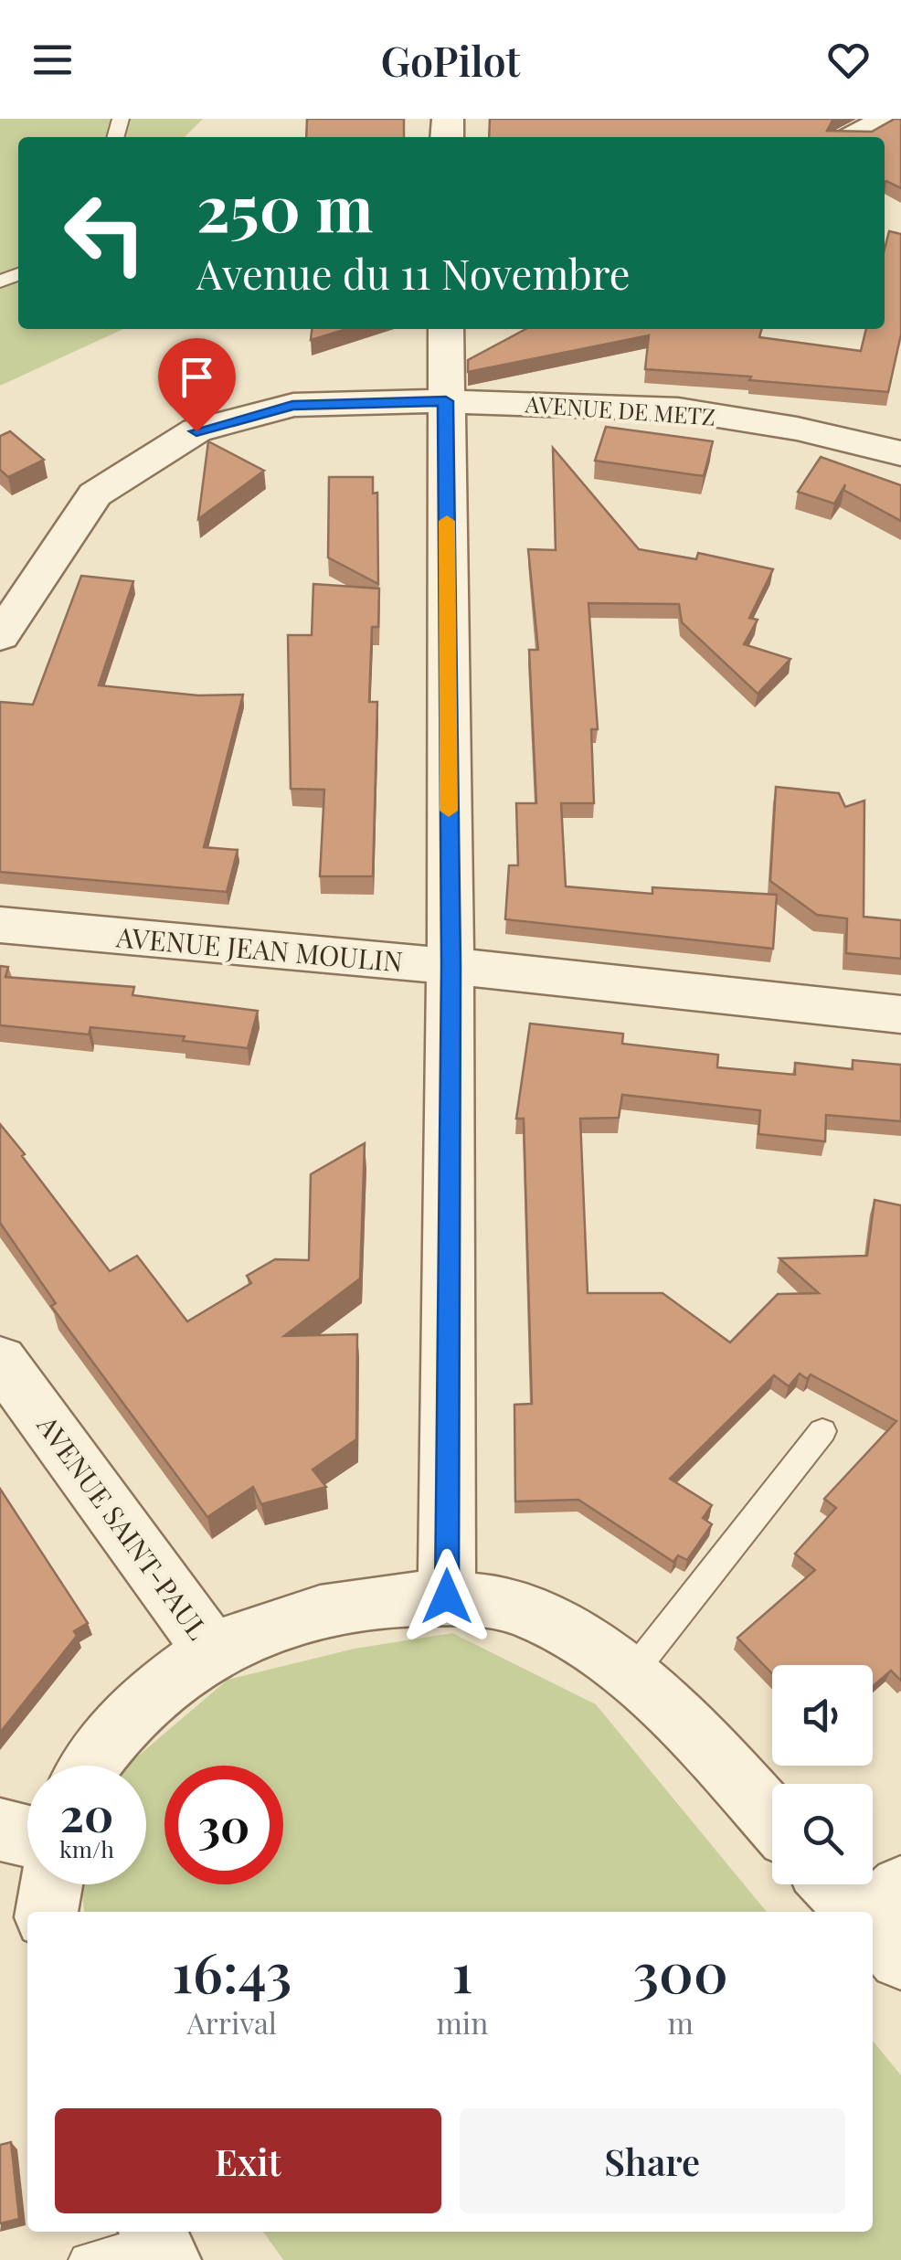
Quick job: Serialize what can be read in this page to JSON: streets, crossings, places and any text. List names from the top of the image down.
{
  "streets": {
    "street": ["AVENUE DE METZ", "AVENUE JEAN MOULIN", "AVENUE SAINT-PAUL"]
  },
  "page": {
    "header": "GoPilot",
    "turn": ["250 m", "Avenue du 11 Novembre"],
    "speed": "20 km/h",
    "limit": "30",
    "eta": [
      "16:43",
      "Arrival",
      "1",
      "min",
      "300",
      "m"
    ],
    "buttons": ["Exit", "Share"]
  }
}
